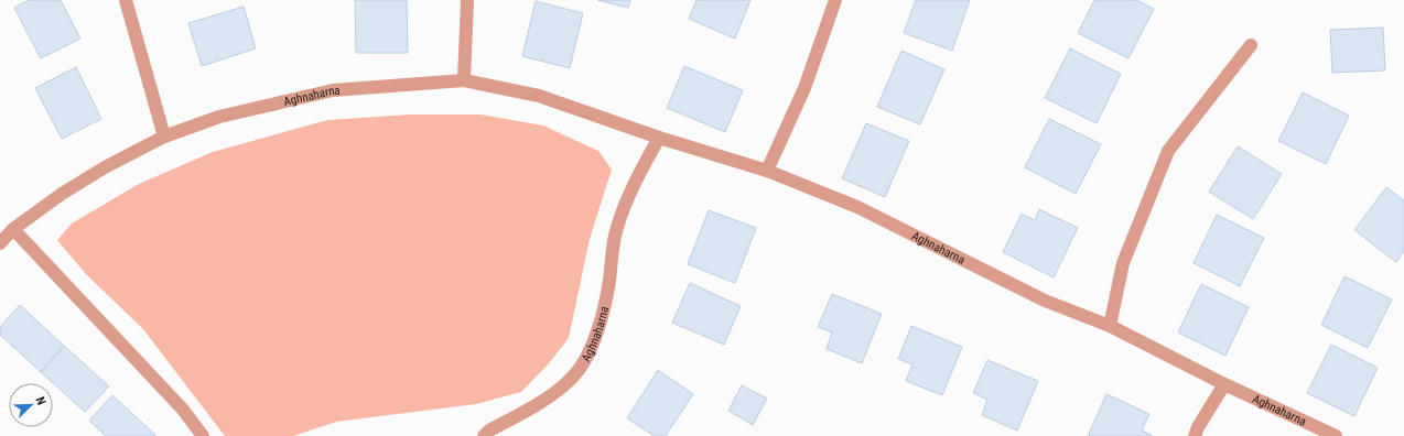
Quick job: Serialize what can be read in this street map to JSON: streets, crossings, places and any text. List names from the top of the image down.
{
  "streets": {
    "street": ["Aghnaharna"]
  },
  "north": "top right"
}
